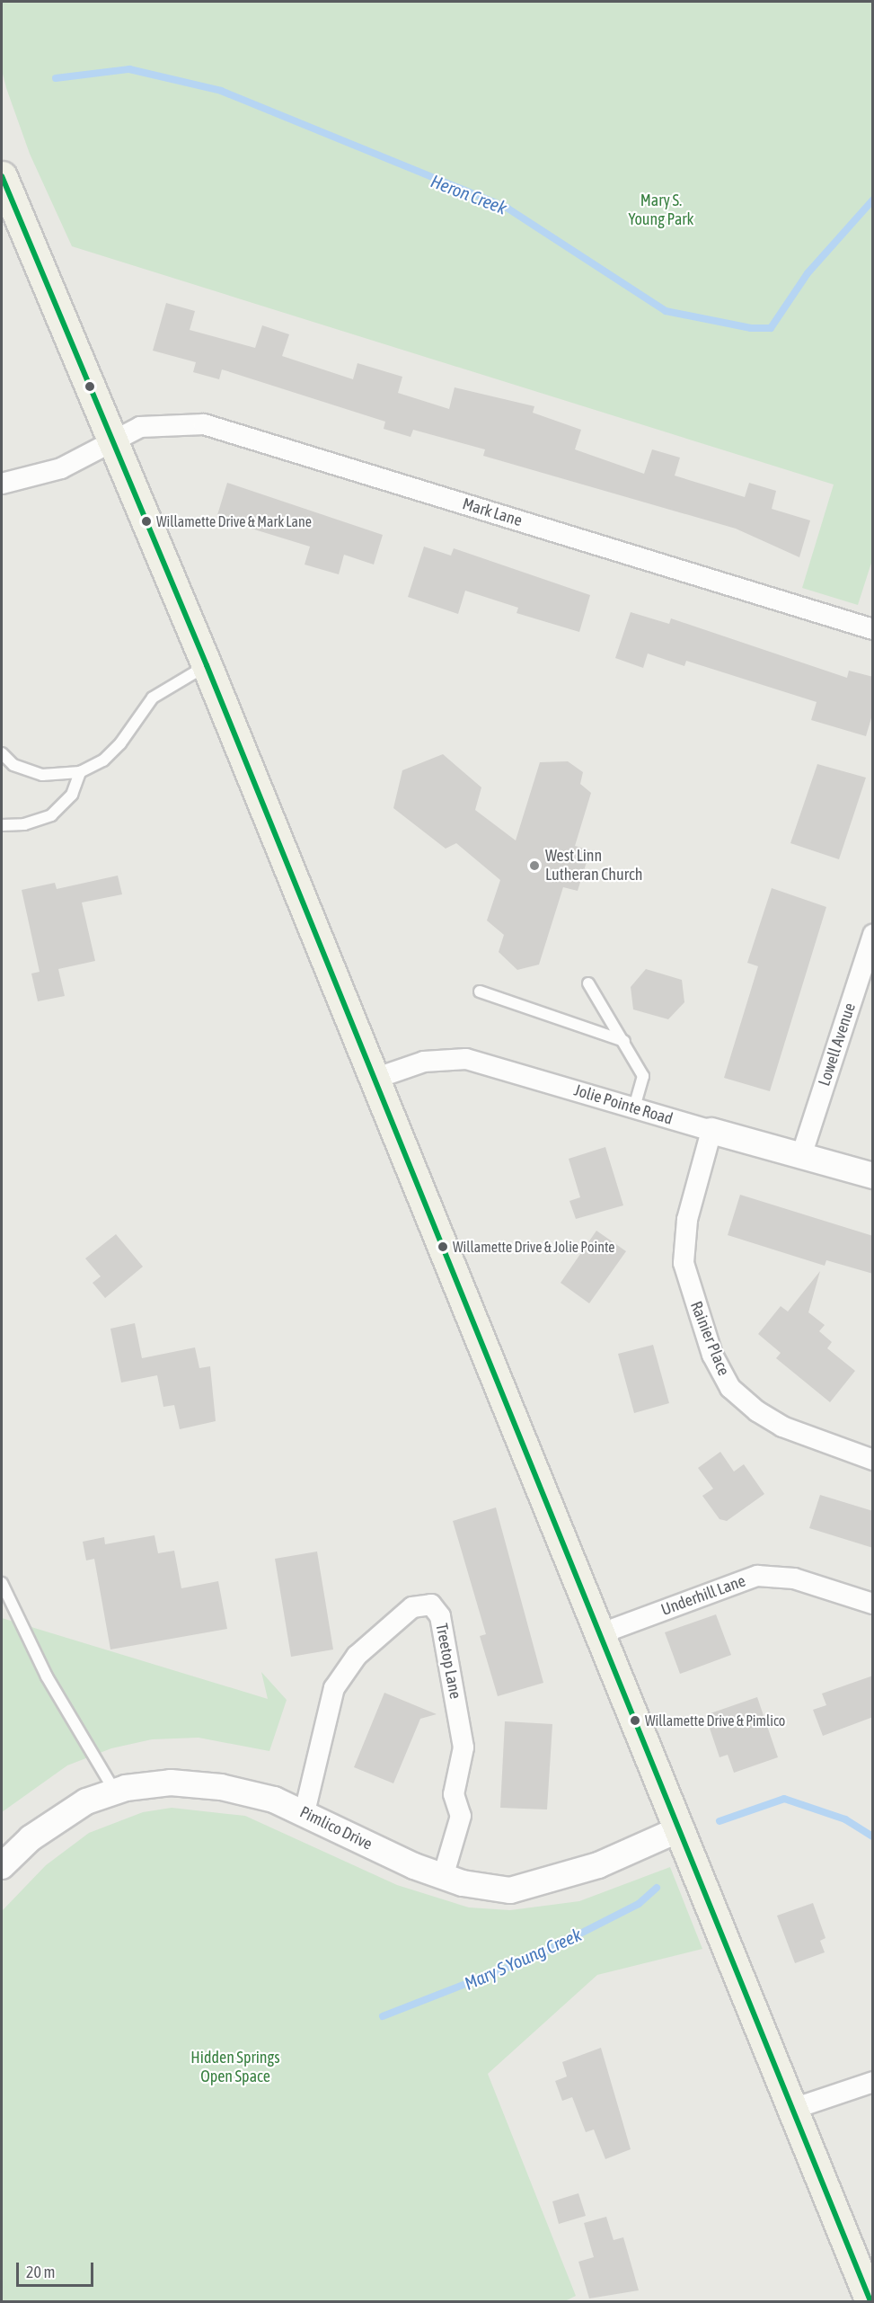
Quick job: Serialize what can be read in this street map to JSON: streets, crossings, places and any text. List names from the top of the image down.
{
  "streets": {
    "street": [
      "Mark Lane",
      "Lowell Avenue",
      "Jolie Pointe Road",
      "Rainier Place",
      "Underhill Lane",
      "Treetop Lane",
      "Pimlico Drive"
    ]
  },
  "crossings": [
    ["Lowell Avenue", "Jolie Pointe Road"],
    ["Jolie Pointe Road", "Rainier Place"],
    ["Treetop Lane", "Pimlico Drive"]
  ],
  "water": ["Heron Creek", "Mary S Young Creek"],
  "parks": ["Mary S. Young Park", "Hidden Springs Open Space"],
  "places": [
    "Willamette Drive & Mark Lane",
    "West Linn Lutheran Church",
    "Willamette Drive & Jolie Pointe",
    "Willamette Drive & Pimlico"
  ],
  "scale_bar": "20 m"
}
